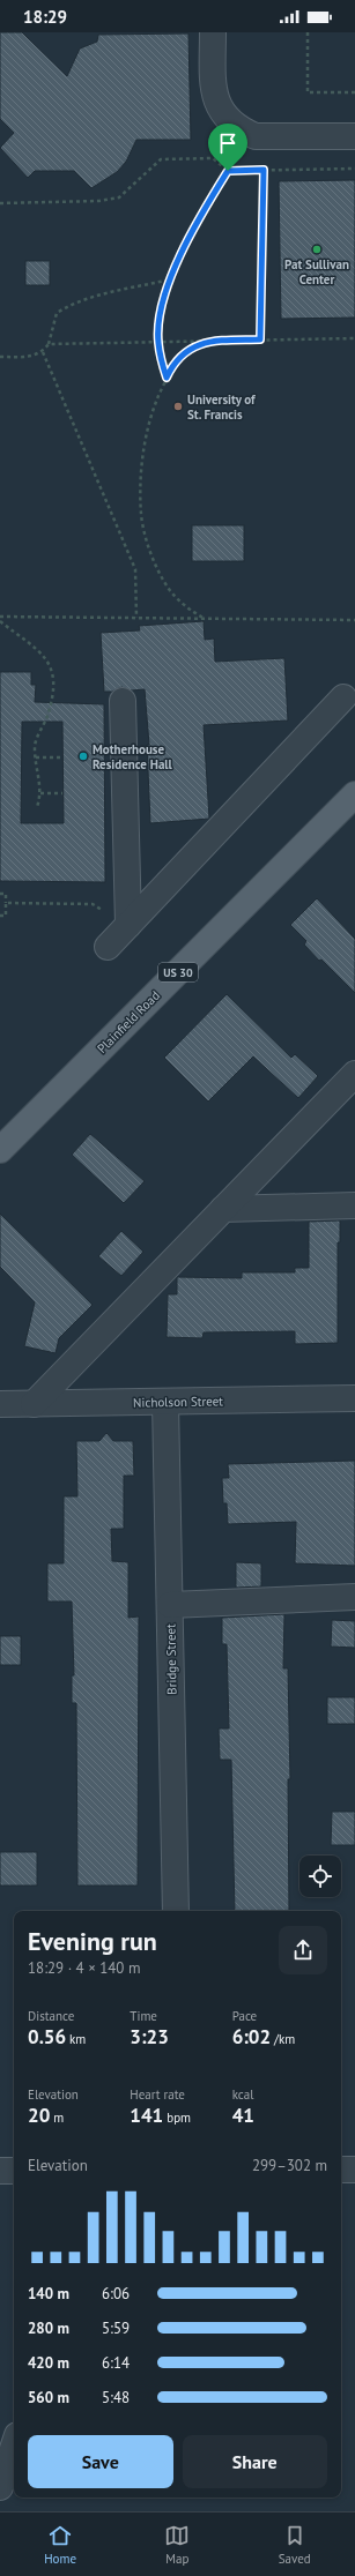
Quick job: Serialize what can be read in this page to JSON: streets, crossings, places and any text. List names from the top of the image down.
{
  "streets": {
    "main road": ["US 30", "Plainfield Road"],
    "street": ["Nicholson Street", "Bridge Street"]
  },
  "crossings": [
    ["Nicholson Street", "Bridge Street"]
  ],
  "places": ["Pat Sullivan Center", "University of St. Francis", "Motherhouse Residence Hall"],
  "page": {
    "status": "18:29",
    "heading": ["Evening run", "18:29 · 4 × 140 m"],
    "stats": [
      ["Distance", "0.56 km"],
      ["Time", "3:23"],
      ["Pace", "6:02 /km"],
      ["Elevation", "20 m"],
      ["Heart rate", "141 bpm"],
      ["kcal", "41"]
    ],
    "chart": ["Elevation", "299–302 m"],
    "list": [
      {
        "name": "140 m",
        "note": "6:06"
      },
      {
        "name": "280 m",
        "note": "5:59"
      },
      {
        "name": "420 m",
        "note": "6:14"
      },
      {
        "name": "560 m",
        "note": "5:48"
      }
    ],
    "buttons": ["Save", "Share"],
    "tabs": ["Home", "Map", "Saved"]
  }
}
